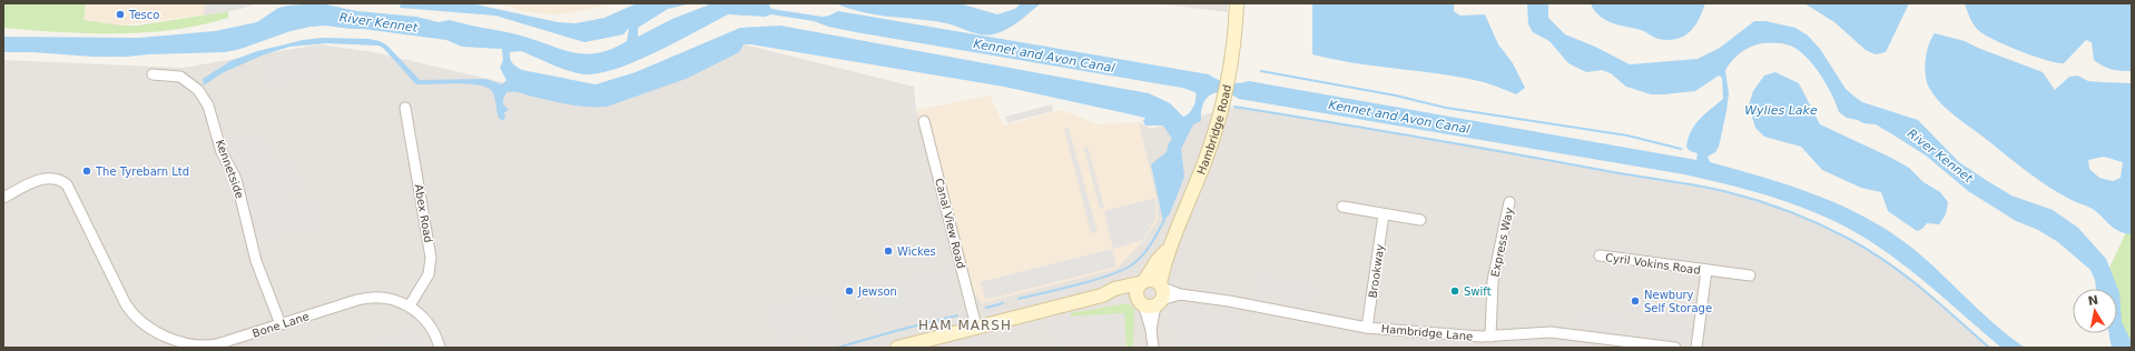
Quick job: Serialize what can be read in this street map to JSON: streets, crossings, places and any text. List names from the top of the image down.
{
  "streets": {
    "main road": ["Hambridge Road"],
    "street": [
      "Kennetside",
      "Abex Road",
      "Canal View Road",
      "Express Way",
      "Cyril Vokins Road",
      "Brookway",
      "Bone Lane",
      "Hambridge Lane"
    ]
  },
  "crossings": [
    ["Hambridge Road", "Hambridge Lane"],
    ["Kennetside", "Bone Lane"],
    ["Abex Road", "Bone Lane"],
    ["Express Way", "Hambridge Lane"],
    ["Brookway", "Hambridge Lane"]
  ],
  "districts": ["HAM MARSH"],
  "water": ["River Kennet", "Kennet and Avon Canal", "Wylies Lake"],
  "places": [
    "Tesco",
    "The Tyrebarn Ltd",
    "Wickes",
    "Jewson",
    "Swift",
    "Newbury Self Storage"
  ],
  "north": "top"
}
